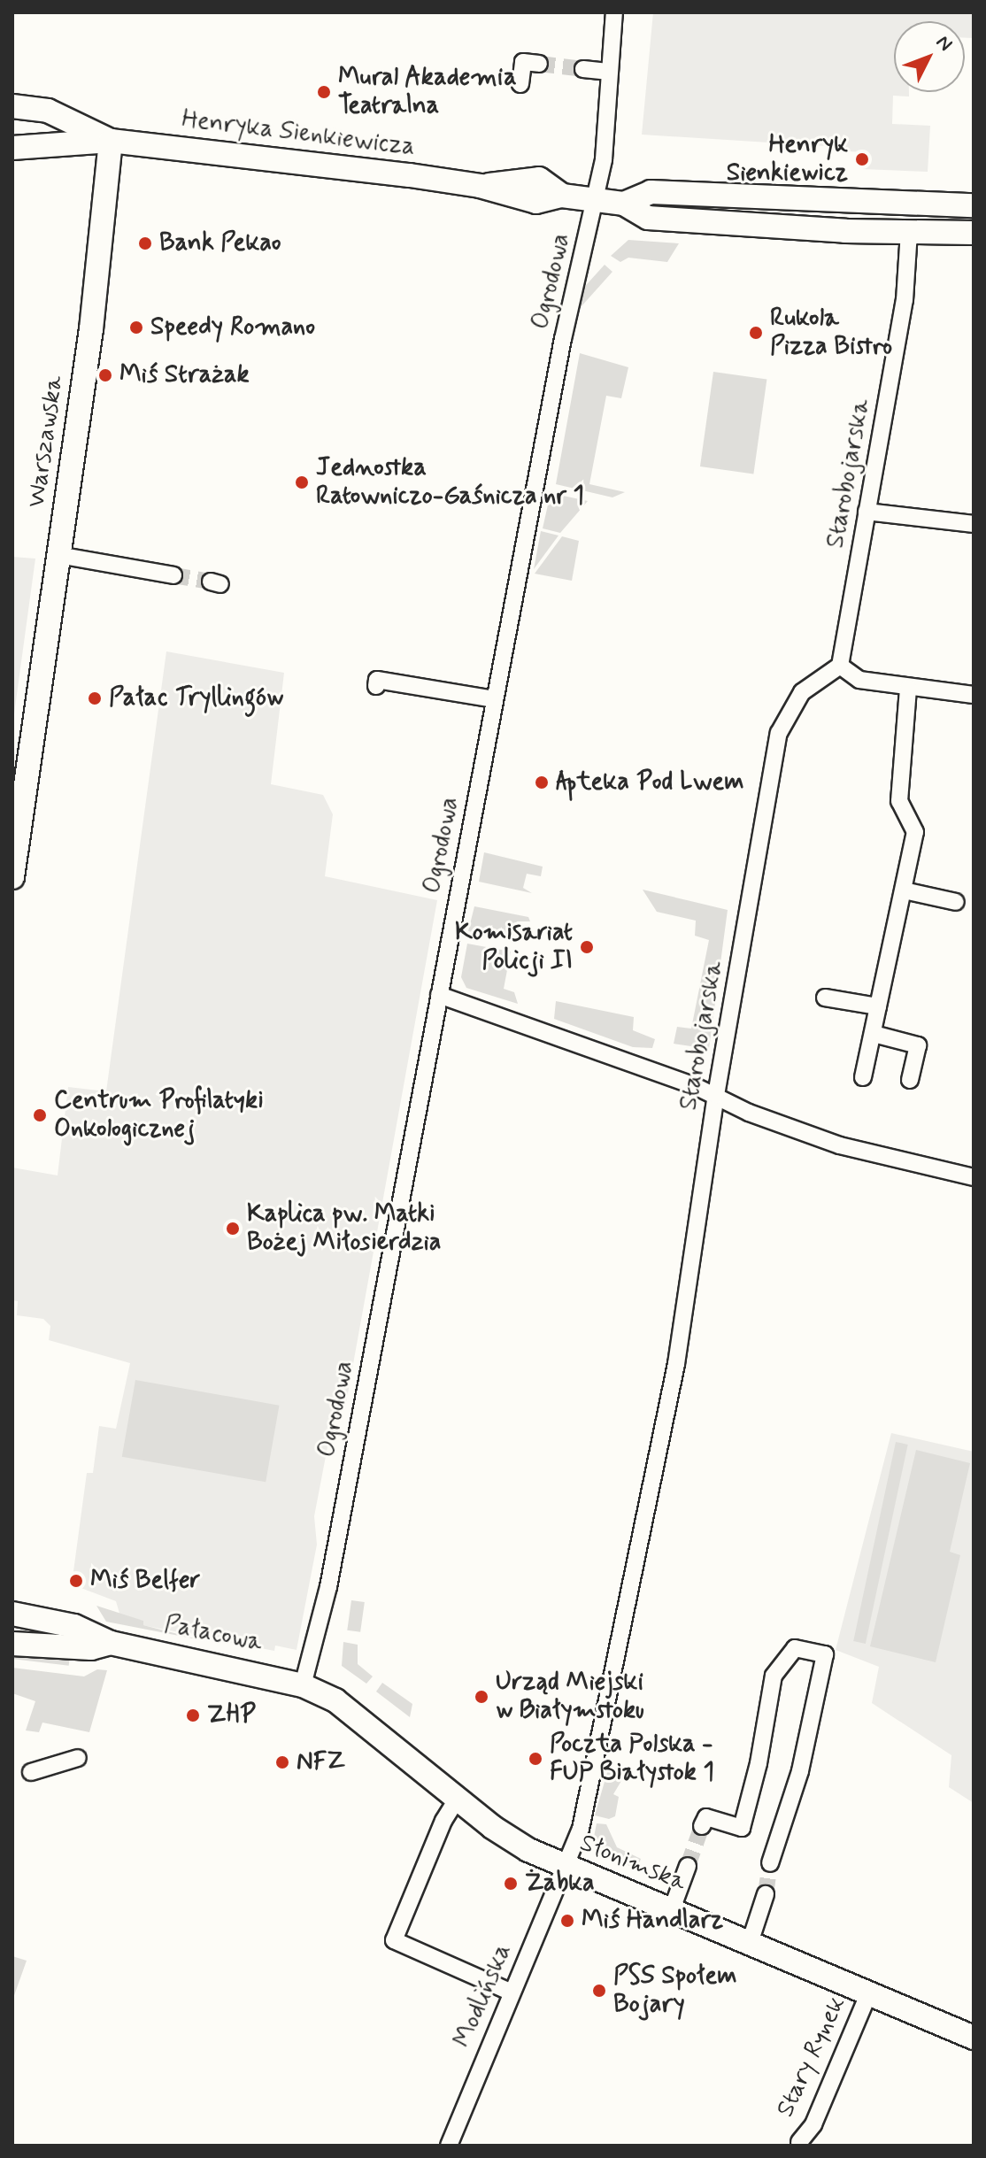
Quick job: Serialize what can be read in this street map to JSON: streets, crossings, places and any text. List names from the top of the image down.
{
  "streets": {
    "street": [
      "Henryka Sienkiewicza",
      "Ogrodowa",
      "Warszawska",
      "Starobojarska",
      "Pałacowa",
      "Słonimska",
      "Modlińska",
      "Stary Rynek"
    ]
  },
  "crossings": [
    ["Henryka Sienkiewicza", "Ogrodowa"],
    ["Henryka Sienkiewicza", "Warszawska"],
    ["Henryka Sienkiewicza", "Starobojarska"],
    ["Ogrodowa", "Pałacowa"],
    ["Ogrodowa", "Słonimska"],
    ["Starobojarska", "Słonimska"],
    ["Starobojarska", "Modlińska"],
    ["Pałacowa", "Słonimska"],
    ["Słonimska", "Modlińska"],
    ["Słonimska", "Stary Rynek"]
  ],
  "places": [
    "Mural Akademia Teatralna",
    "Henryk Sienkiewicz",
    "Bank Pekao",
    "Speedy Romano",
    "Rukola Pizza Bistro",
    "Miś Strażak",
    "Jednostka Ratowniczo-Gaśnicza nr 1",
    "Pałac Tryllingów",
    "Apteka Pod Lwem",
    "Komisariat Policji II",
    "Centrum Profilatyki Onkologicznej",
    "Kaplica pw. Matki Bożej Miłosierdzia",
    "Miś Belfer",
    "Urząd Miejski w Białymstoku",
    "ZHP",
    "Poczta Polska - FUP Białystok 1",
    "NFZ",
    "Żabka",
    "Miś Handlarz",
    "PSS Społem Bojary"
  ],
  "north": "top right"
}
